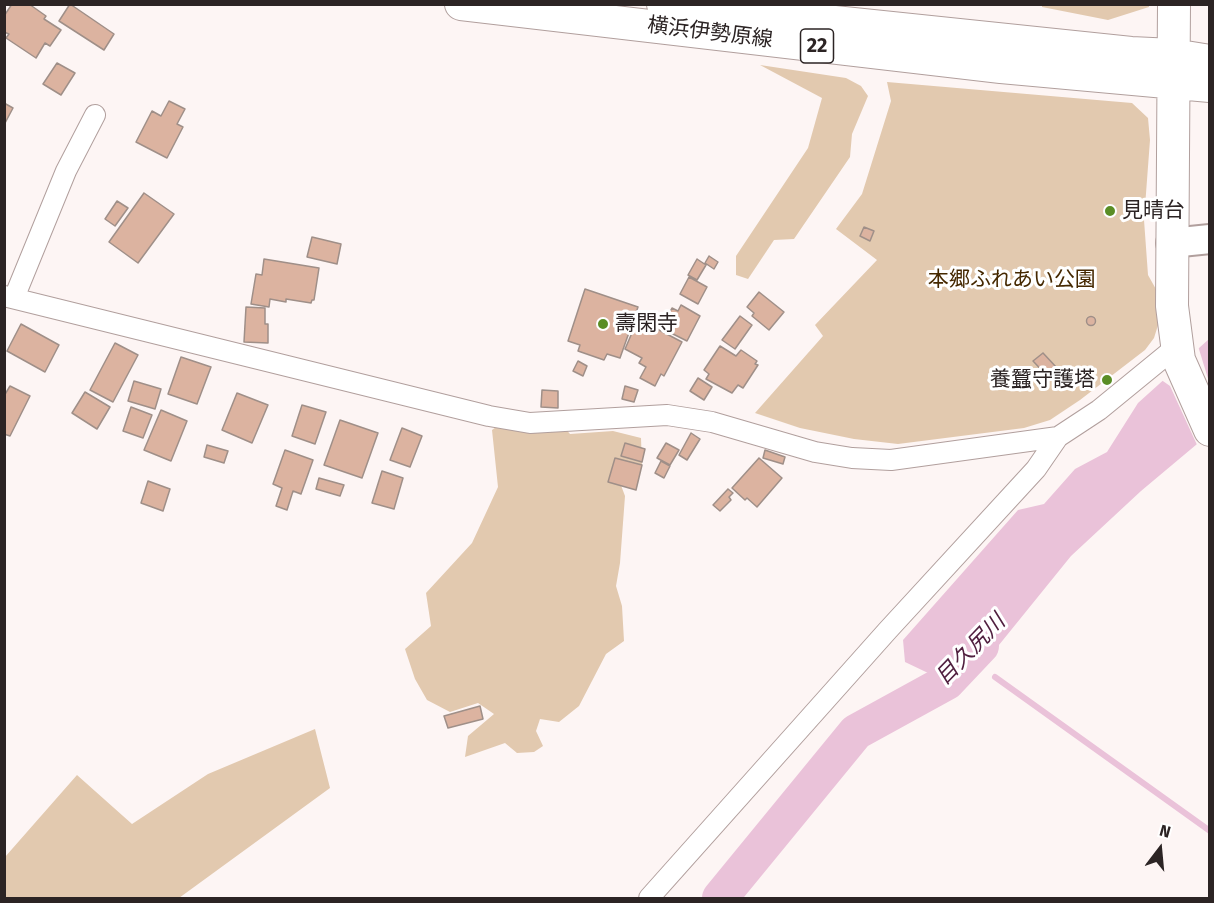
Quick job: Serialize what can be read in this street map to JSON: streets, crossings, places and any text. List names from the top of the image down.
{
  "streets": {
    "main road": ["横浜伊勢原線", "22"]
  },
  "water": ["目久尻川"],
  "parks": ["本郷ふれあい公園"],
  "places": ["見晴台", "壽閑寺", "養蠶守護塔"],
  "north": "top"
}
